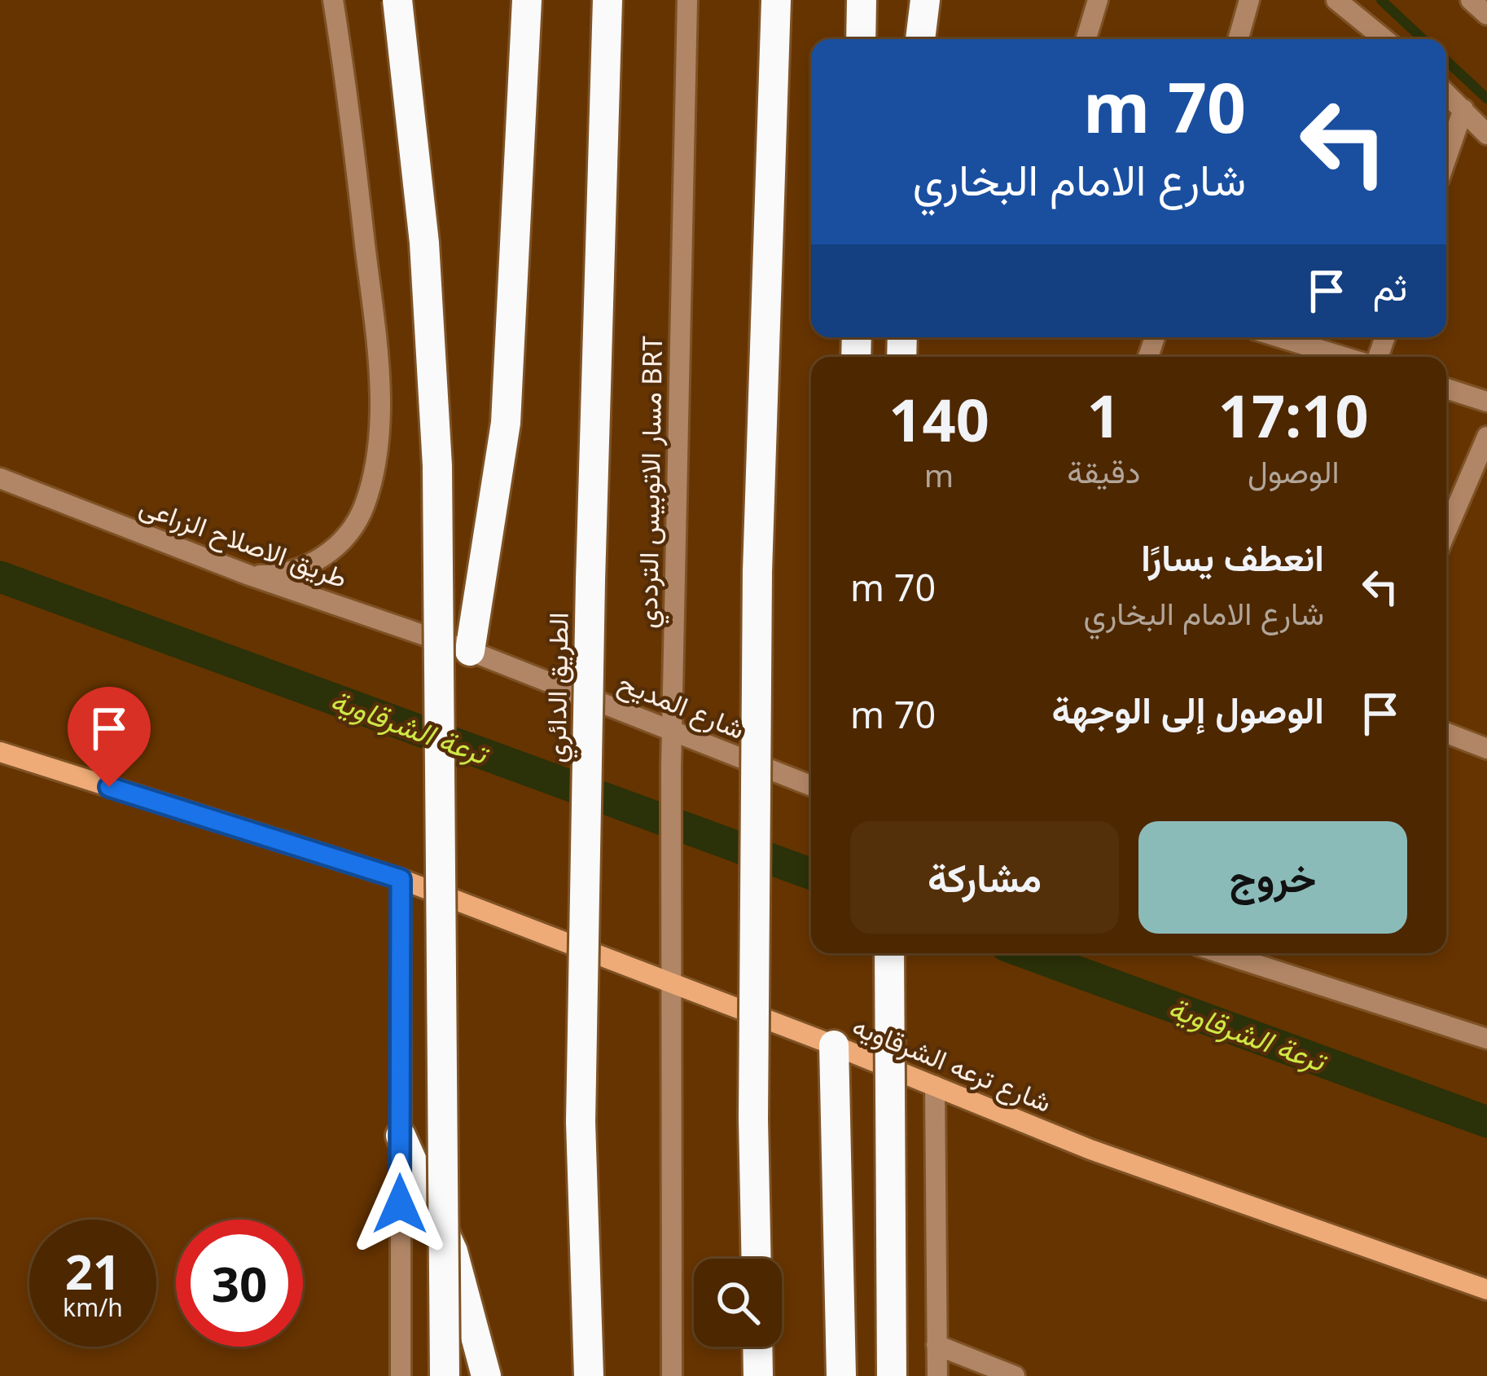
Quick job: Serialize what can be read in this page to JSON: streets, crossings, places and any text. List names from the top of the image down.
{
  "streets": {
    "highway": ["الطريق الدائري"],
    "street": [
      "مسار الاتوبيس الترددي BRT",
      "طريق الاصلاح الزراعى",
      "شارع المديح",
      "شارع ترعه الشرقاويه"
    ]
  },
  "crossings": [
    ["طريق الاصلاح الزراعى", "شارع المديح"]
  ],
  "water": ["ترعة الشرقاوية"],
  "page": {
    "turn": ["70 m", "شارع الامام البخاري"],
    "then": "ثم",
    "eta": [
      "17:10",
      "الوصول",
      "1",
      "دقيقة",
      "140",
      "m"
    ],
    "list": [
      {
        "name": "انعطف يسارًا",
        "note": "شارع الامام البخاري",
        "value": "70 m"
      },
      {
        "name": "الوصول إلى الوجهة",
        "value": "70 m"
      }
    ],
    "buttons": ["خروج", "مشاركة"],
    "speed": "21 km/h",
    "limit": "30"
  }
}
